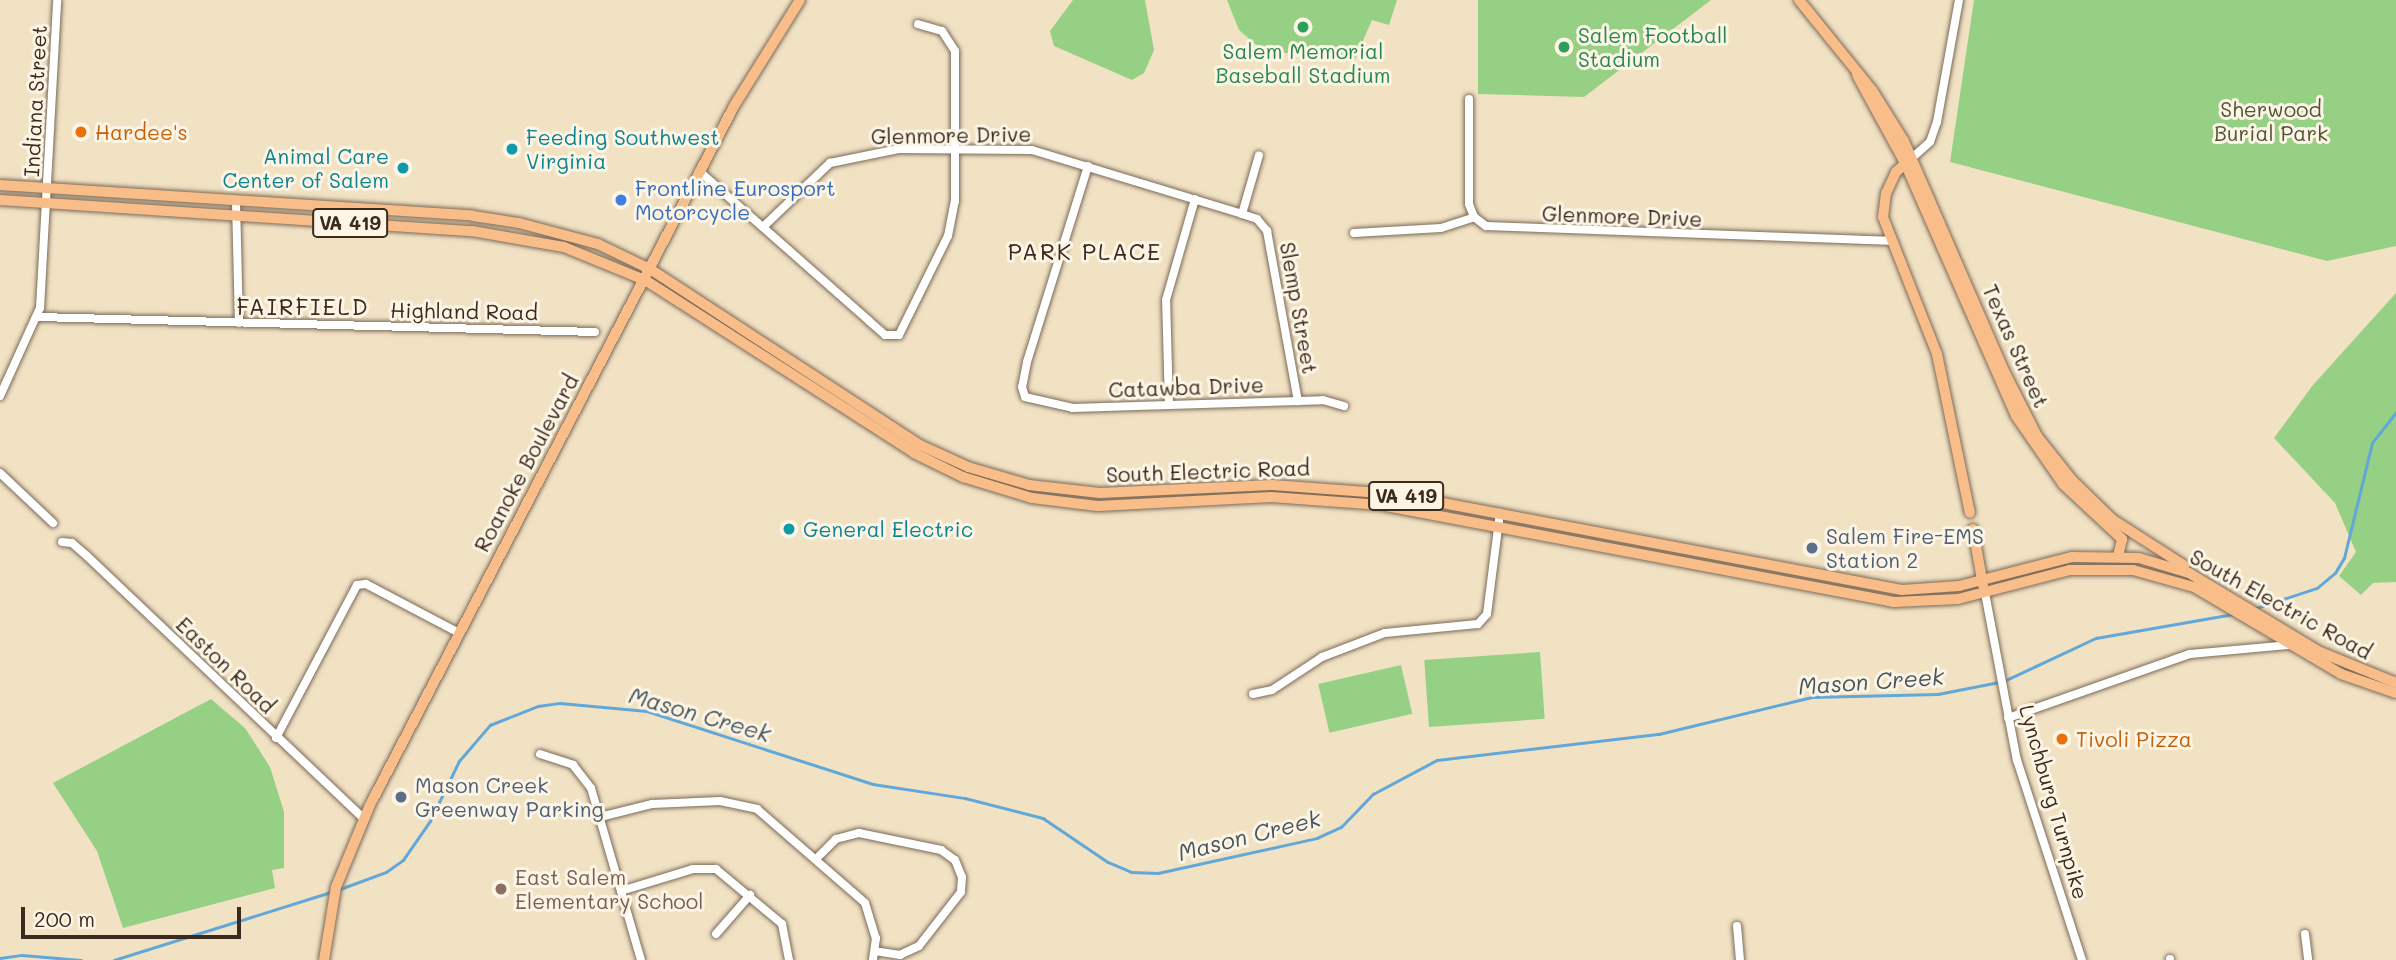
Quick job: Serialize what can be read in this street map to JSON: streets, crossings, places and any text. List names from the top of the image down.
{
  "streets": {
    "main road": [
      "VA 419",
      "Texas Street",
      "Roanoke Boulevard",
      "South Electric Road",
      "Lynchburg Turnpike"
    ],
    "street": [
      "Indiana Street",
      "Glenmore Drive",
      "Slemp Street",
      "Highland Road",
      "Catawba Drive",
      "Easton Road"
    ]
  },
  "crossings": [
    ["Indiana Street", "VA 419"],
    ["Indiana Street", "Highland Road"],
    ["Indiana Street", "South Electric Road"],
    ["Glenmore Drive", "Slemp Street"],
    ["Glenmore Drive", "Catawba Drive"],
    ["VA 419", "South Electric Road"],
    ["Slemp Street", "Catawba Drive"],
    ["Texas Street", "South Electric Road"],
    ["Roanoke Boulevard", "South Electric Road"],
    ["Roanoke Boulevard", "Easton Road"],
    ["South Electric Road", "Lynchburg Turnpike"]
  ],
  "districts": ["PARK PLACE", "FAIRFIELD"],
  "water": ["Mason Creek"],
  "parks": ["Sherwood Burial Park"],
  "places": [
    "Salem Memorial Baseball Stadium",
    "Salem Football Stadium",
    "Hardee's",
    "Feeding Southwest Virginia",
    "Animal Care Center of Salem",
    "Frontline Eurosport Motorcycle",
    "General Electric",
    "Salem Fire-EMS Station 2",
    "Tivoli Pizza",
    "Mason Creek Greenway Parking",
    "East Salem Elementary School"
  ],
  "scale_bar": "200 m"
}
